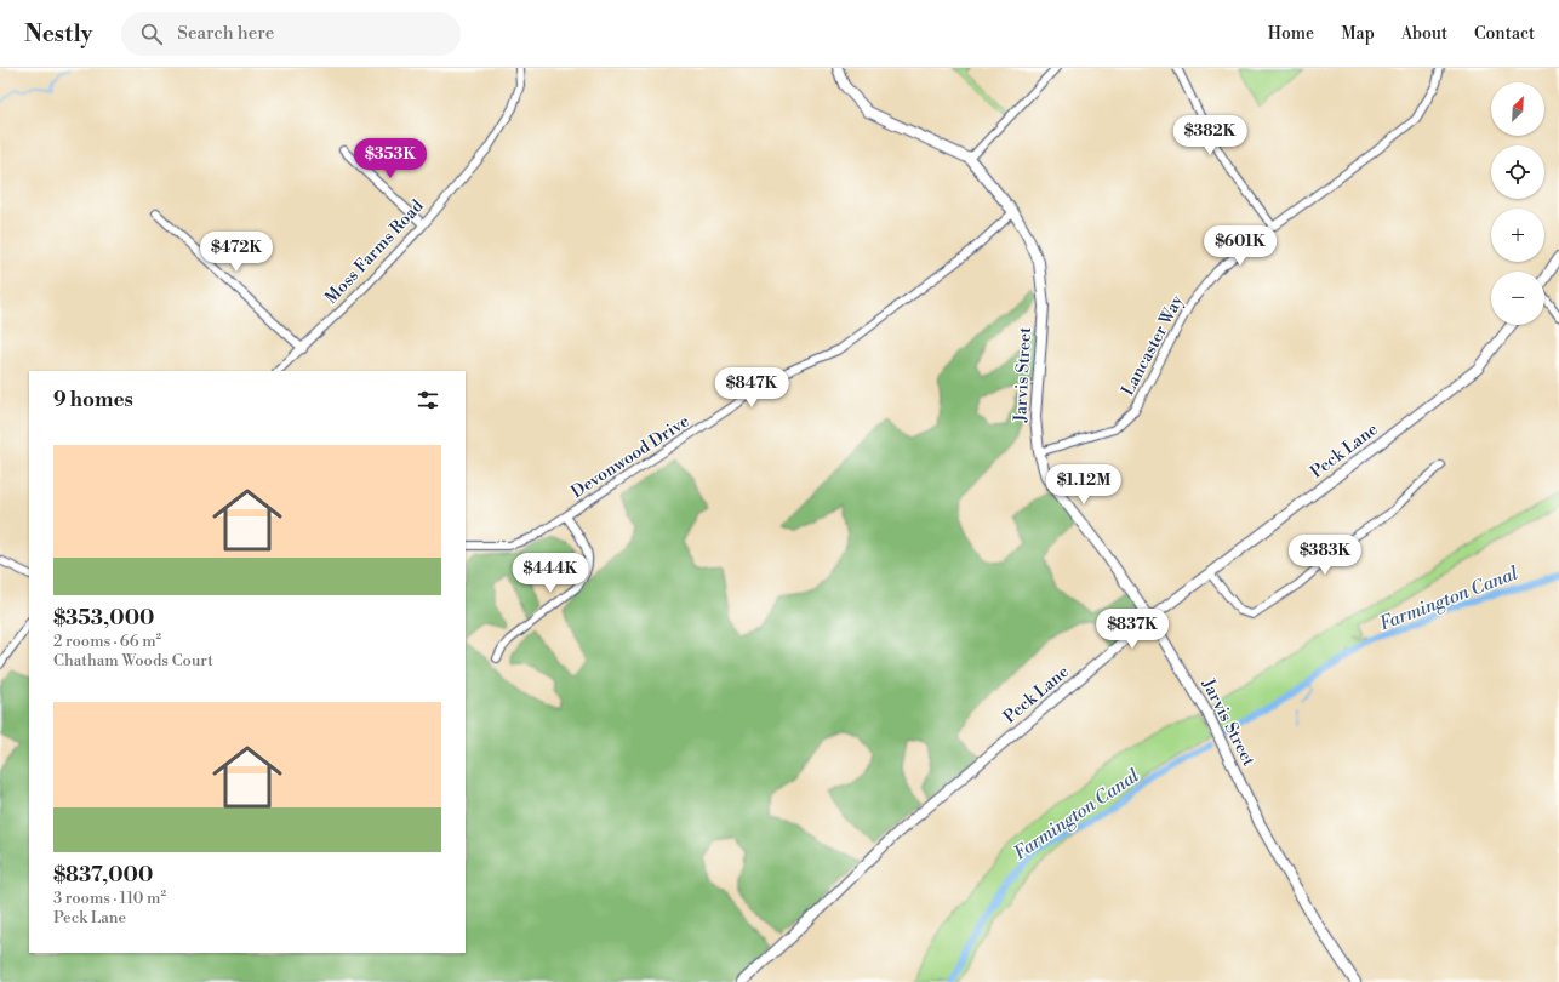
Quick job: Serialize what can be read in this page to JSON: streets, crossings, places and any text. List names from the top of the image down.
{
  "streets": {
    "street": [
      "Moss Farms Road",
      "Lancaster Way",
      "Jarvis Street",
      "Peck Lane",
      "Devonwood Drive"
    ]
  },
  "crossings": [
    ["Lancaster Way", "Jarvis Street"],
    ["Jarvis Street", "Peck Lane"],
    ["Jarvis Street", "Devonwood Drive"]
  ],
  "water": ["Farmington Canal"],
  "north": "top right",
  "page": {
    "header": "Nestly",
    "search": "Search here",
    "nav": [
      "Home",
      "Map",
      "About",
      "Contact"
    ],
    "map_buttons": ["+", "−"],
    "price": [
      "$382K",
      "$353K",
      "$601K",
      "$472K",
      "$847K",
      "$1.12M",
      "$383K",
      "$444K",
      "$837K"
    ],
    "heading": "9 homes",
    "list": [
      {
        "name": "$353,000",
        "note": "2 rooms · 66 m² · Chatham Woods Court"
      },
      {
        "name": "$837,000",
        "note": "3 rooms · 110 m² · Peck Lane"
      }
    ]
  }
}
